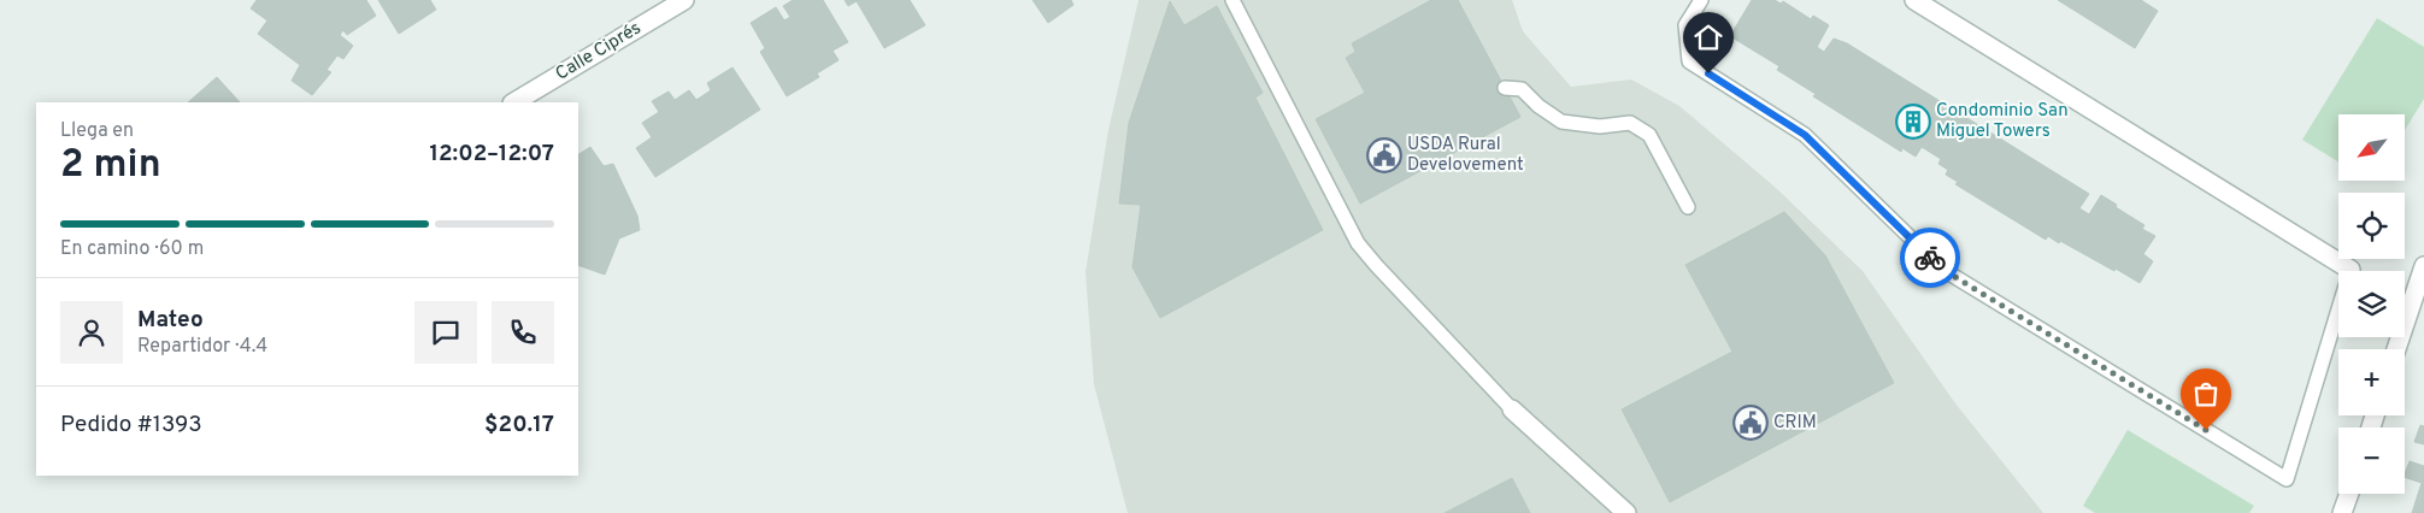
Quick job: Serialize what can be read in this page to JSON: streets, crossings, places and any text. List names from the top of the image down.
{
  "streets": {
    "street": ["Calle Ciprés"]
  },
  "places": {
    "building": ["Condominio San Miguel Towers"],
    "public building": ["USDA Rural Develovement", "CRIM"]
  },
  "north": "bottom left",
  "page": {
    "heading": ["2 min", "Llega en", "12:02–12:07"],
    "panel": [
      "Mateo",
      "Repartidor · 4.4",
      "Pedido #1393",
      "$20.17"
    ],
    "map_buttons": ["+", "−"],
    "bar": "En camino · 60 m"
  }
}
